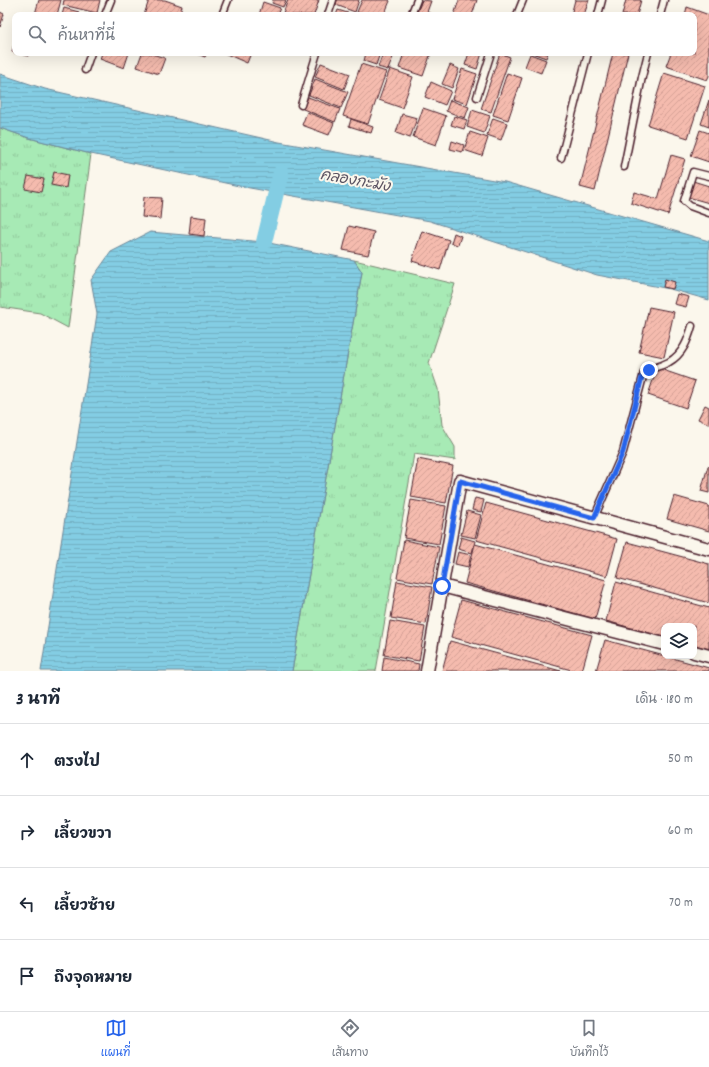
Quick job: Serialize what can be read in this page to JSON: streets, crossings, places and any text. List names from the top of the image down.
{
  "water": ["คลองกะมัง"],
  "page": {
    "search": "ค้นหาที่นี่",
    "heading": ["3 นาที", "เดิน · 180 m"],
    "list": [
      ["ตรงไป", "50 m"],
      ["เลี้ยวขวา", "60 m"],
      ["เลี้ยวซ้าย", "70 m"],
      "ถึงจุดหมาย"
    ],
    "nav": ["แผนที่", "เส้นทาง", "บันทึกไว้"]
  }
}
